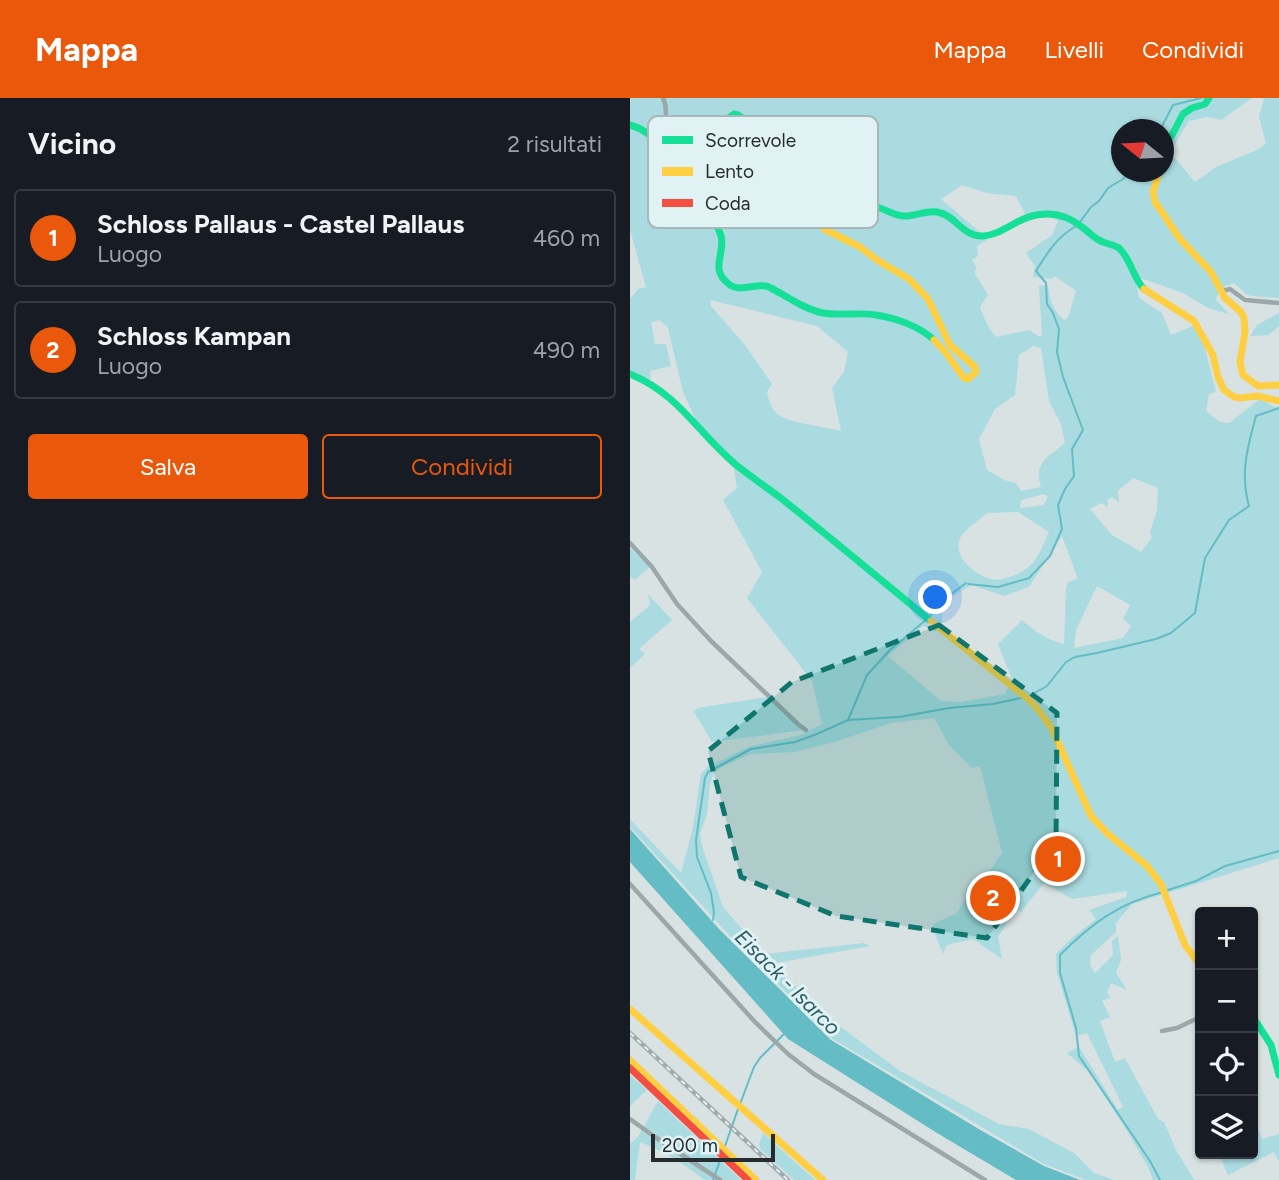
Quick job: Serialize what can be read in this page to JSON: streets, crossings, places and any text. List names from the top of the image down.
{
  "water": ["Eisack - Isarco"],
  "legend": ["Scorrevole", "Lento", "Coda"],
  "scale_bar": "200 m",
  "north": "left",
  "page": {
    "header": "Mappa",
    "nav": ["Mappa", "Livelli", "Condividi"],
    "heading": ["Vicino", "2 risultati"],
    "list": [
      {
        "mark": "1",
        "name": "Schloss Pallaus - Castel Pallaus",
        "note": "Luogo",
        "value": "460 m"
      },
      {
        "mark": "2",
        "name": "Schloss Kampan",
        "note": "Luogo",
        "value": "490 m"
      }
    ],
    "buttons": ["Salva", "Condividi"],
    "pins": ["1", "2"],
    "map_buttons": ["+", "−"],
    "scale": "200 m"
  }
}
